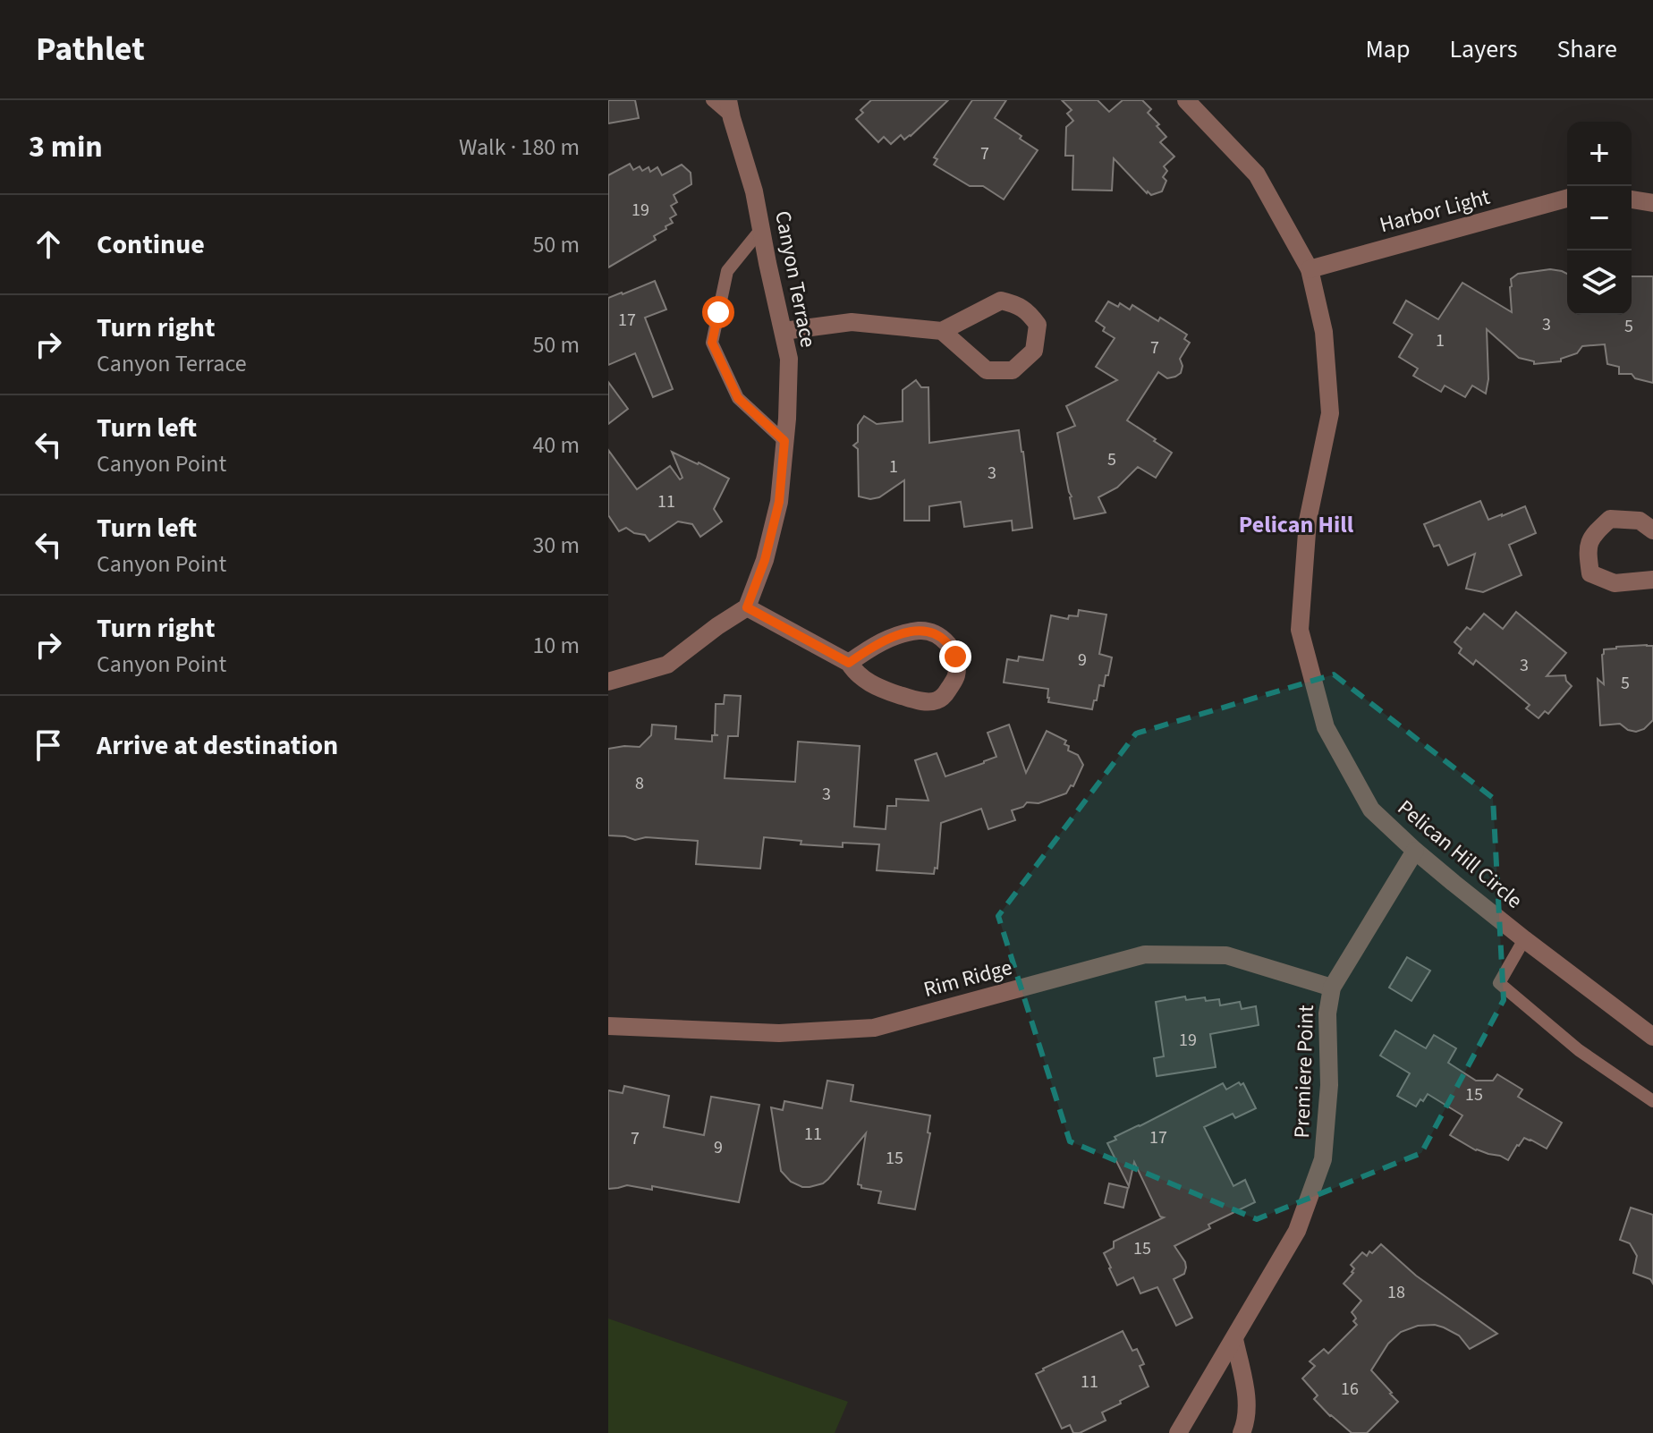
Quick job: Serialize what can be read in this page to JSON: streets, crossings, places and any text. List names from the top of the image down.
{
  "streets": {
    "street": [
      "Harbor Light",
      "Canyon Terrace",
      "Pelican Hill Circle",
      "Rim Ridge",
      "Premiere Point"
    ]
  },
  "crossings": [
    ["Harbor Light", "Pelican Hill Circle"],
    ["Pelican Hill Circle", "Premiere Point"],
    ["Rim Ridge", "Premiere Point"]
  ],
  "districts": ["Pelican Hill"],
  "house_numbers": [
    "7",
    "19",
    "17",
    "3",
    "5",
    "1",
    "7",
    "5",
    "1",
    "3",
    "11",
    "9",
    "3",
    "5",
    "8",
    "3",
    "19",
    "15",
    "11",
    "17",
    "7",
    "9",
    "15",
    "15",
    "18",
    "11",
    "16"
  ],
  "page": {
    "header": "Pathlet",
    "nav": ["Map", "Layers", "Share"],
    "heading": ["3 min", "Walk · 180 m"],
    "map_buttons": ["+", "−"],
    "list": [
      ["Continue", "50 m"],
      ["Turn right", "Canyon Terrace", "50 m"],
      ["Turn left", "Canyon Point", "40 m"],
      ["Turn left", "Canyon Point", "30 m"],
      ["Turn right", "Canyon Point", "10 m"],
      "Arrive at destination"
    ]
  }
}
